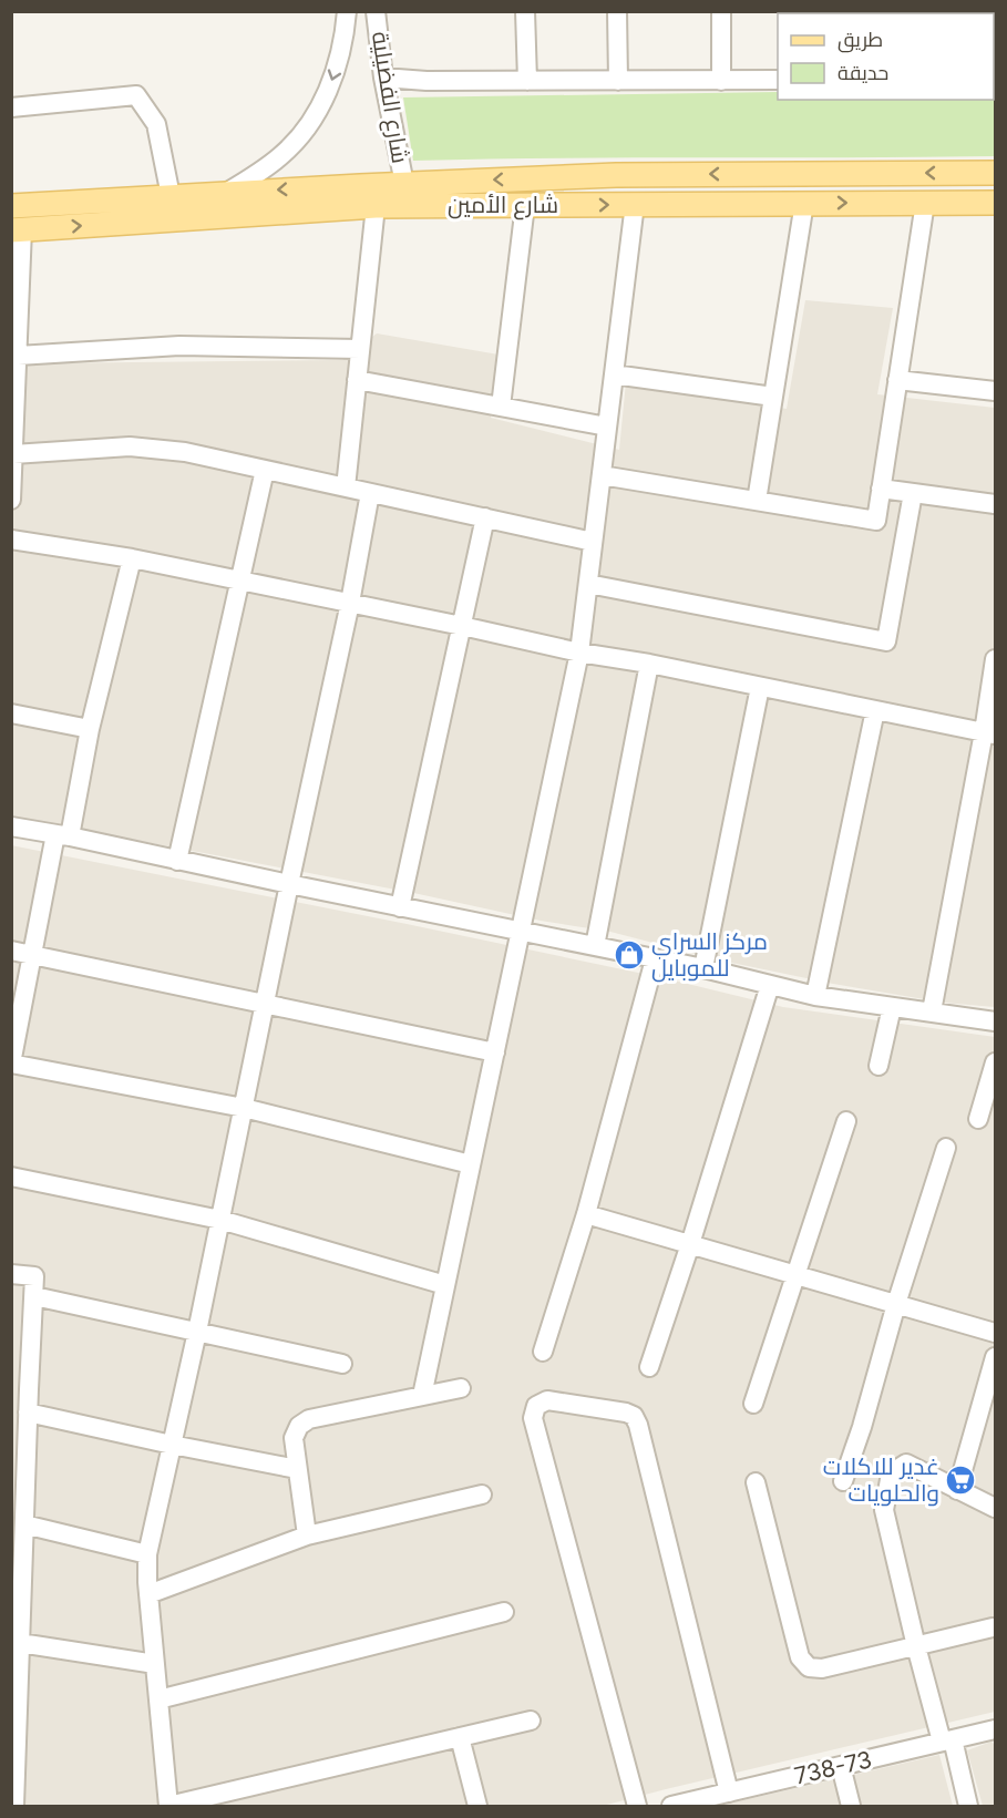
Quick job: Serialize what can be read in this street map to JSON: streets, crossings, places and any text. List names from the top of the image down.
{
  "streets": {
    "main road": ["شارع الأمين"],
    "street": ["شارع الفضيلية", "738-73"]
  },
  "crossings": [
    ["شارع الفضيلية", "شارع الأمين"]
  ],
  "one_way": ["شارع الفضيلية"],
  "places": {
    "shop": ["مركز السراي للموبايل"],
    "supermarket": ["غدير للاكلات والحلويات"]
  },
  "legend": ["طريق", "حديقة"]
}
